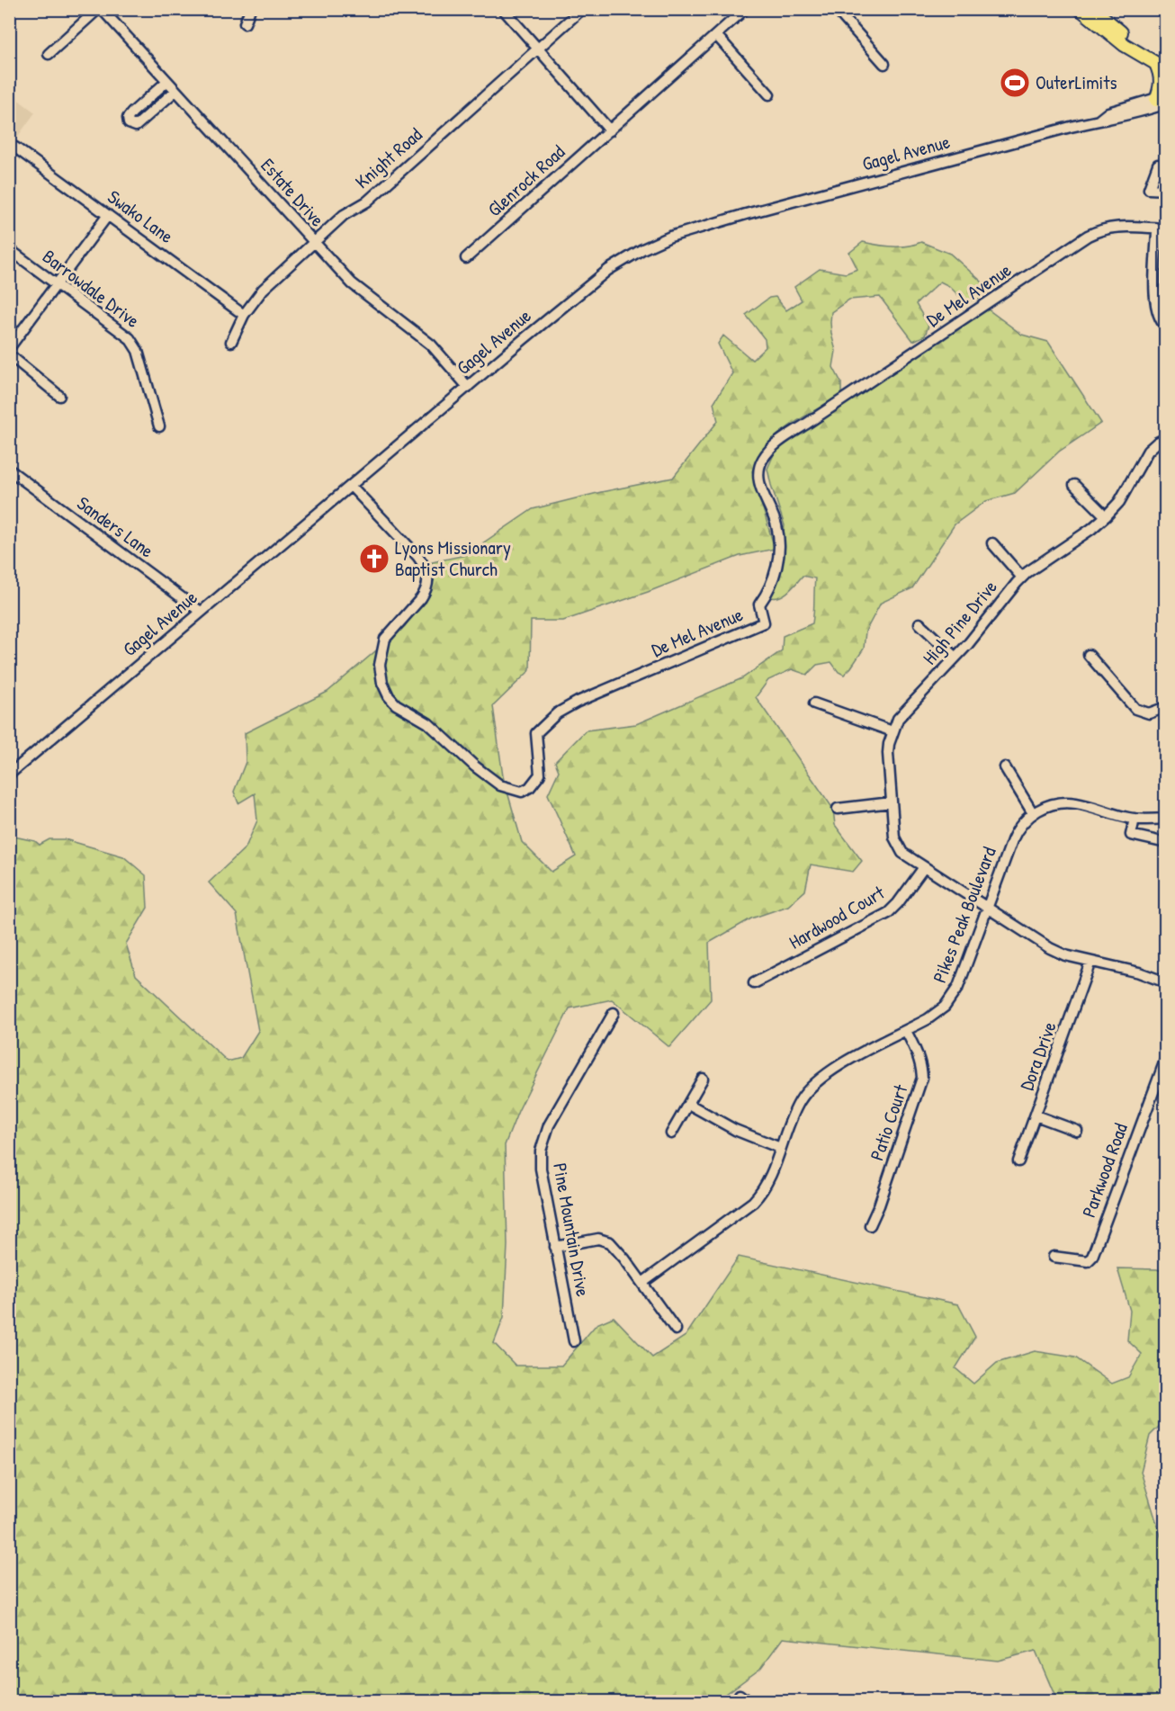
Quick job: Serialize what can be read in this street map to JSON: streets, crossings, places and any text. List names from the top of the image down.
{
  "streets": {
    "street": [
      "Gagel Avenue",
      "Knight Road",
      "Glenrock Road",
      "Estate Drive",
      "Swako Lane",
      "Barrowdale Drive",
      "De Mel Avenue",
      "Sanders Lane",
      "High Pine Drive",
      "Pikes Peak Boulevard",
      "Hardwood Court",
      "Dora Drive",
      "Patio Court",
      "Parkwood Road",
      "Pine Mountain Drive"
    ]
  },
  "crossings": [
    ["Gagel Avenue", "Estate Drive"],
    ["Gagel Avenue", "De Mel Avenue"],
    ["Gagel Avenue", "Sanders Lane"],
    ["Knight Road", "Estate Drive"],
    ["Knight Road", "Swako Lane"],
    ["High Pine Drive", "Pikes Peak Boulevard"],
    ["High Pine Drive", "Hardwood Court"],
    ["High Pine Drive", "Dora Drive"],
    ["Pikes Peak Boulevard", "Patio Court"]
  ],
  "places": {
    "sports": ["OuterLimits"],
    "church": ["Lyons Missionary Baptist Church"]
  }
}
